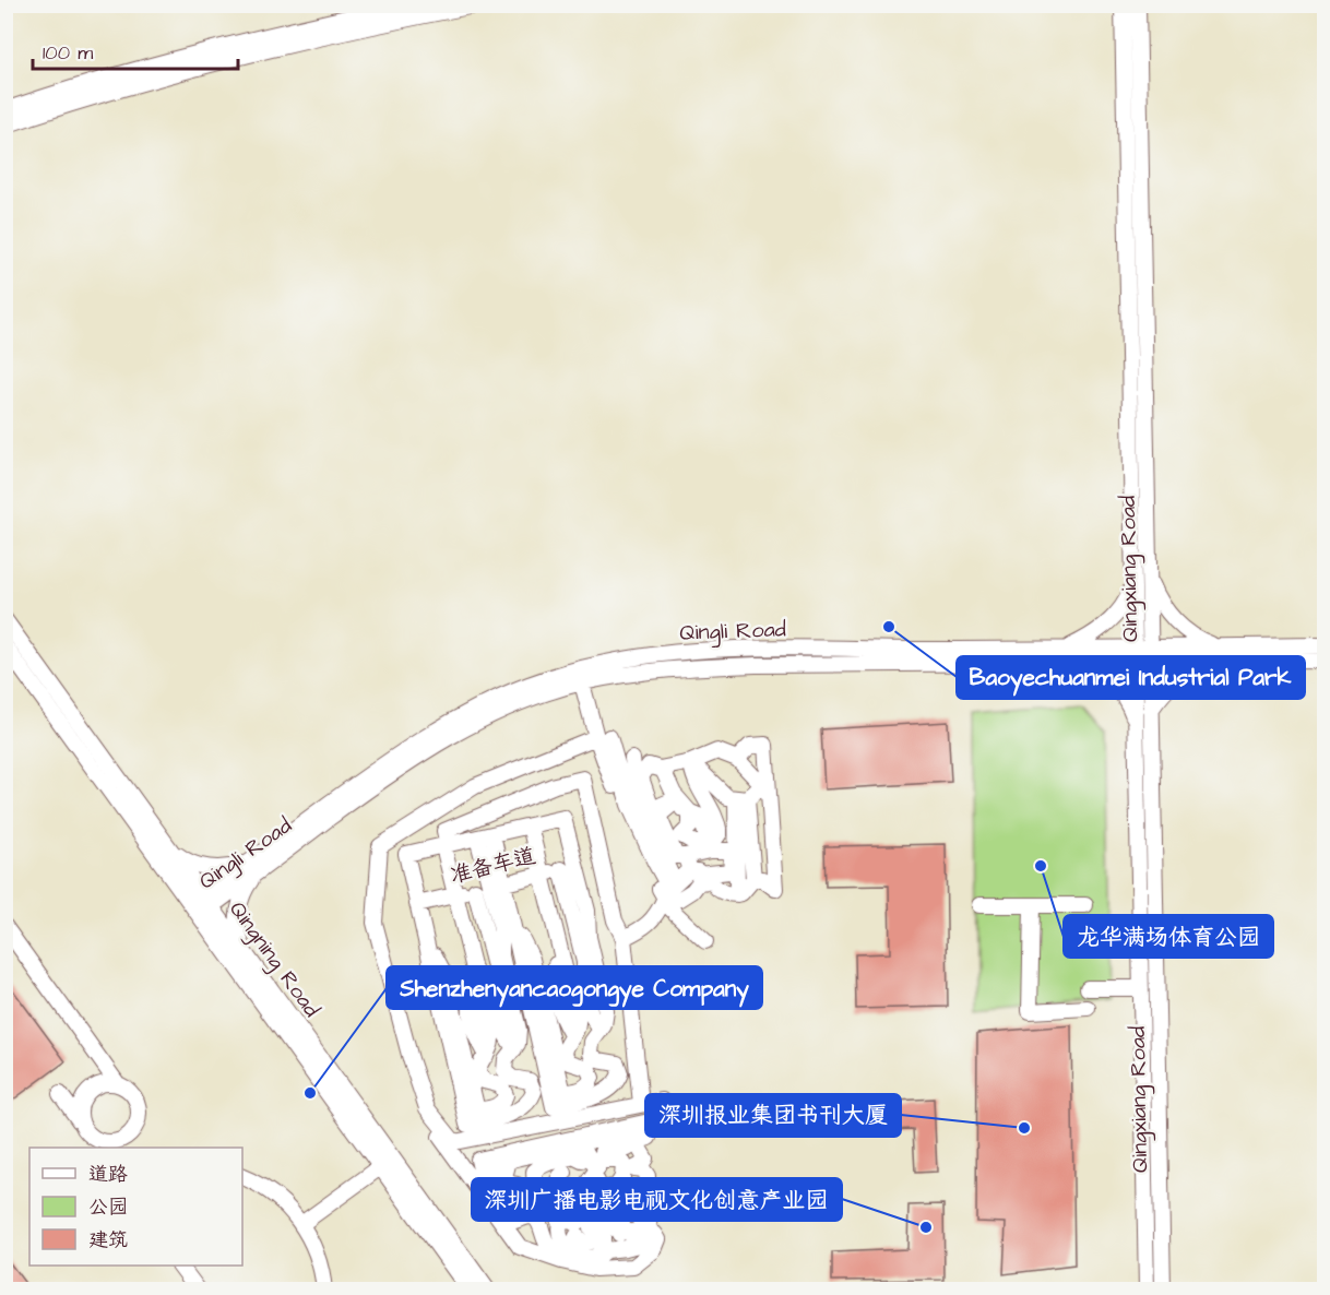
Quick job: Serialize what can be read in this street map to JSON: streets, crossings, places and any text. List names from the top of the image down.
{
  "streets": {
    "street": [
      "Qingxiang Road",
      "Qingli Road",
      "准备车道",
      "Qingning Road"
    ]
  },
  "crossings": [
    ["Qingxiang Road", "Qingli Road"],
    ["Qingli Road", "Qingning Road"]
  ],
  "places": [
    "Baoyechuanmei Industrial Park",
    "龙华满场体育公园",
    "Shenzhenyancaogongye Company",
    "深圳报业集团书刊大厦",
    "深圳广播电影电视文化创意产业园"
  ],
  "legend": ["道路", "公园", "建筑"],
  "scale_bar": "100 m"
}
